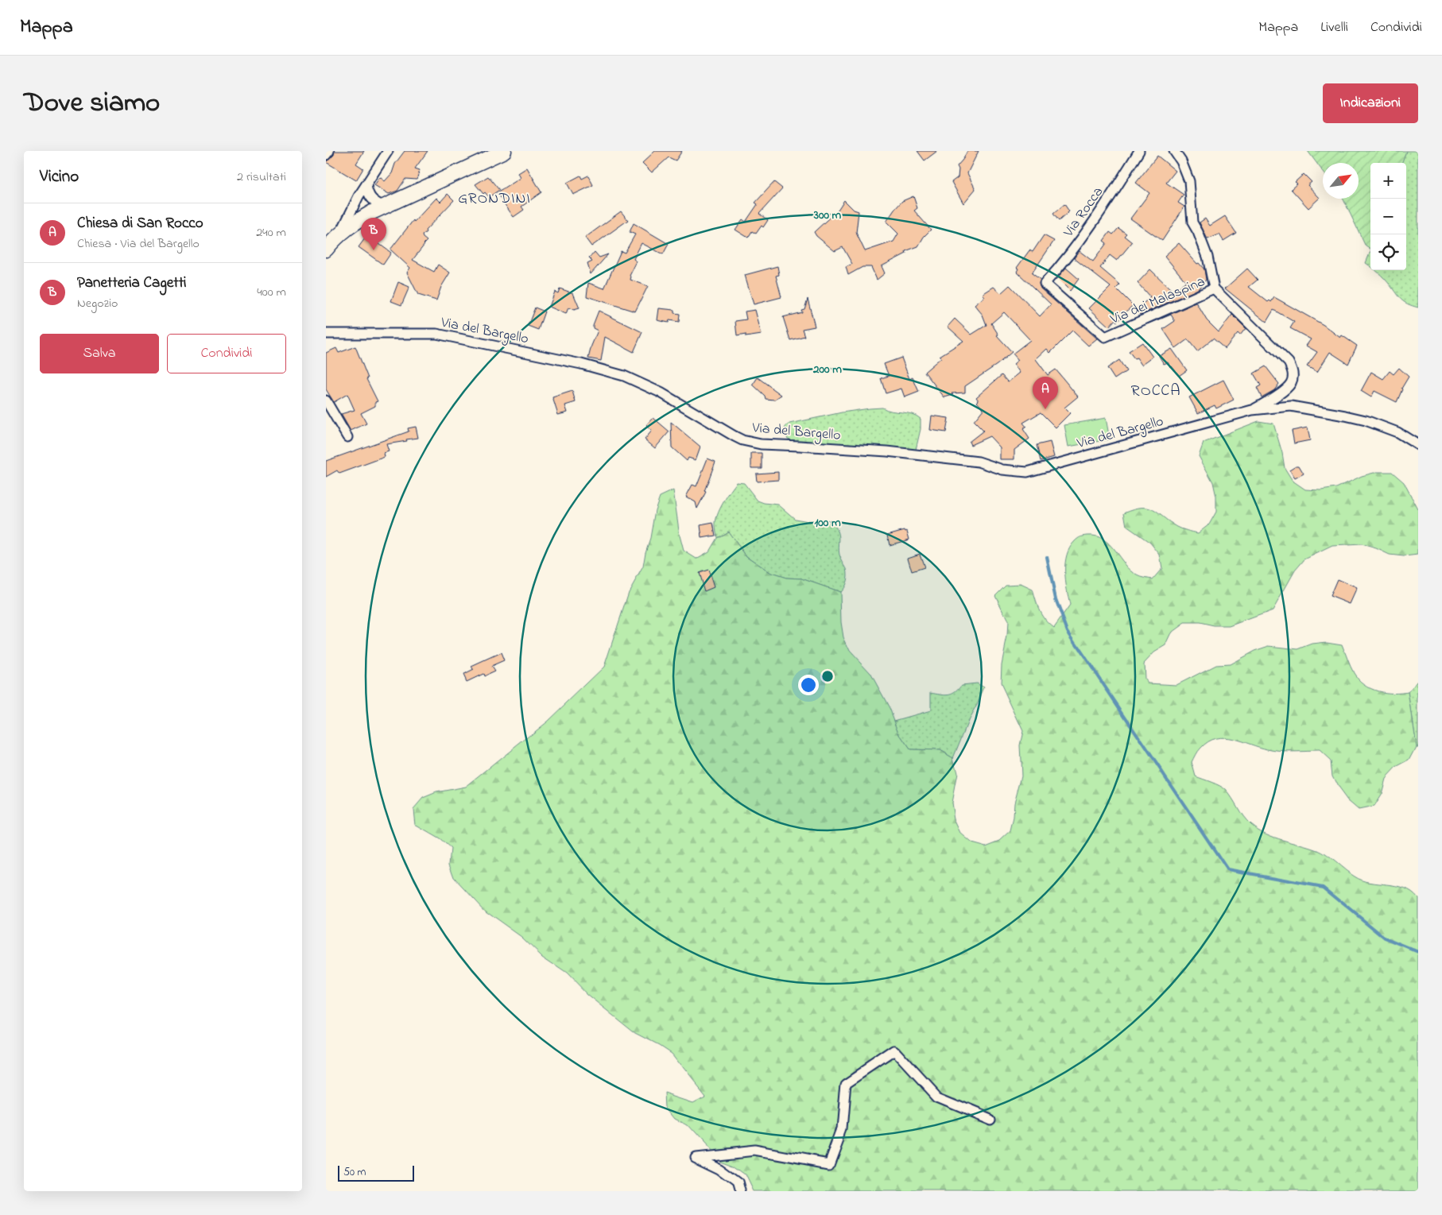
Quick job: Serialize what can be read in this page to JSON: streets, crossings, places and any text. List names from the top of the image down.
{
  "streets": {
    "street": ["Via Rocca", "Via dei Malaspina", "Via del Bargello"]
  },
  "crossings": [
    ["Via Rocca", "Via dei Malaspina"],
    ["Via dei Malaspina", "Via del Bargello"]
  ],
  "districts": ["GRONDINI", "ROCCA"],
  "scale_bar": "50 m",
  "north": "top right",
  "page": {
    "header": "Mappa",
    "nav": ["Mappa", "Livelli", "Condividi"],
    "title": "Dove siamo",
    "buttons": [
      "Indicazioni",
      ["Salva", "Condividi"]
    ],
    "heading": ["Vicino", "2 risultati"],
    "map_buttons": ["+", "−"],
    "list": [
      {
        "mark": "A",
        "name": "Chiesa di San Rocco",
        "note": "Chiesa · Via del Bargello",
        "value": "240 m"
      },
      {
        "mark": "B",
        "name": "Panetteria Cagetti",
        "note": "Negozio",
        "value": "400 m"
      }
    ],
    "pins": ["B", "A"],
    "scale": "50 m"
  },
  "rings": ["300 m", "200 m", "100 m"]
}
